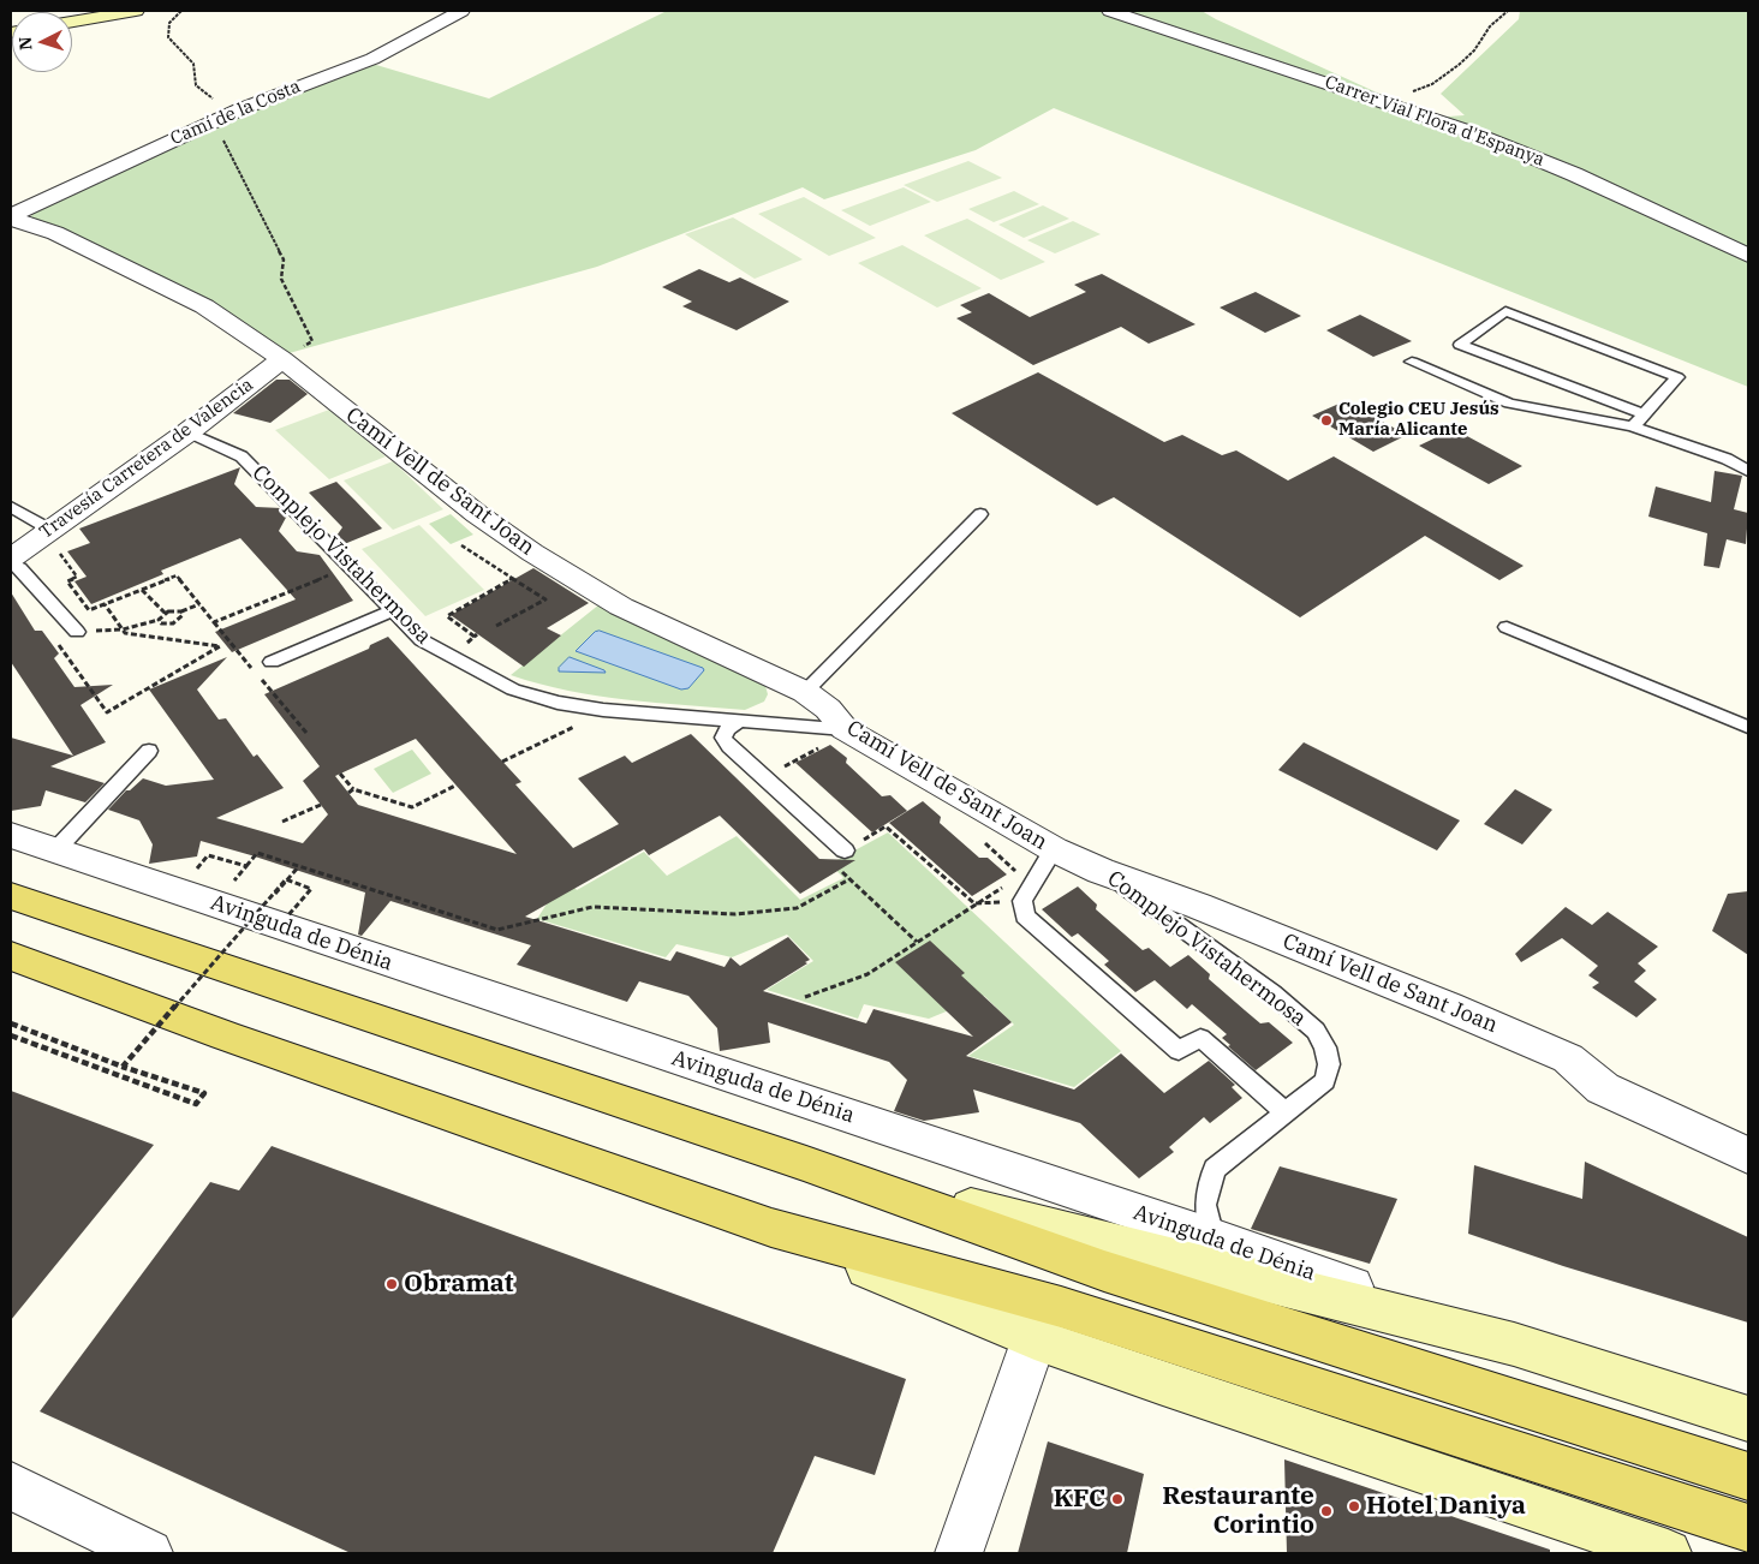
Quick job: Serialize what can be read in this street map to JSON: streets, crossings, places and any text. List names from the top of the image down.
{
  "streets": {
    "main road": ["Avinguda de Dénia"],
    "street": [
      "Camí de la Costa",
      "Carrer Vial Flora d'Espanya",
      "Travesía Carretera de Valencia",
      "Camí Vell de Sant Joan"
    ],
    "lane": ["Complejo Vistahermosa"]
  },
  "crossings": [
    ["Camí de la Costa", "Camí Vell de Sant Joan"],
    ["Travesía Carretera de Valencia", "Camí Vell de Sant Joan"],
    ["Travesía Carretera de Valencia", "Complejo Vistahermosa"],
    ["Camí Vell de Sant Joan", "Complejo Vistahermosa"],
    ["Complejo Vistahermosa", "Avinguda de Dénia"]
  ],
  "places": [
    "Colegio CEU Jesús María Alicante",
    "Obramat",
    "KFC",
    "Hotel Daniya",
    "Restaurante Corintio"
  ],
  "north": "left"
}
